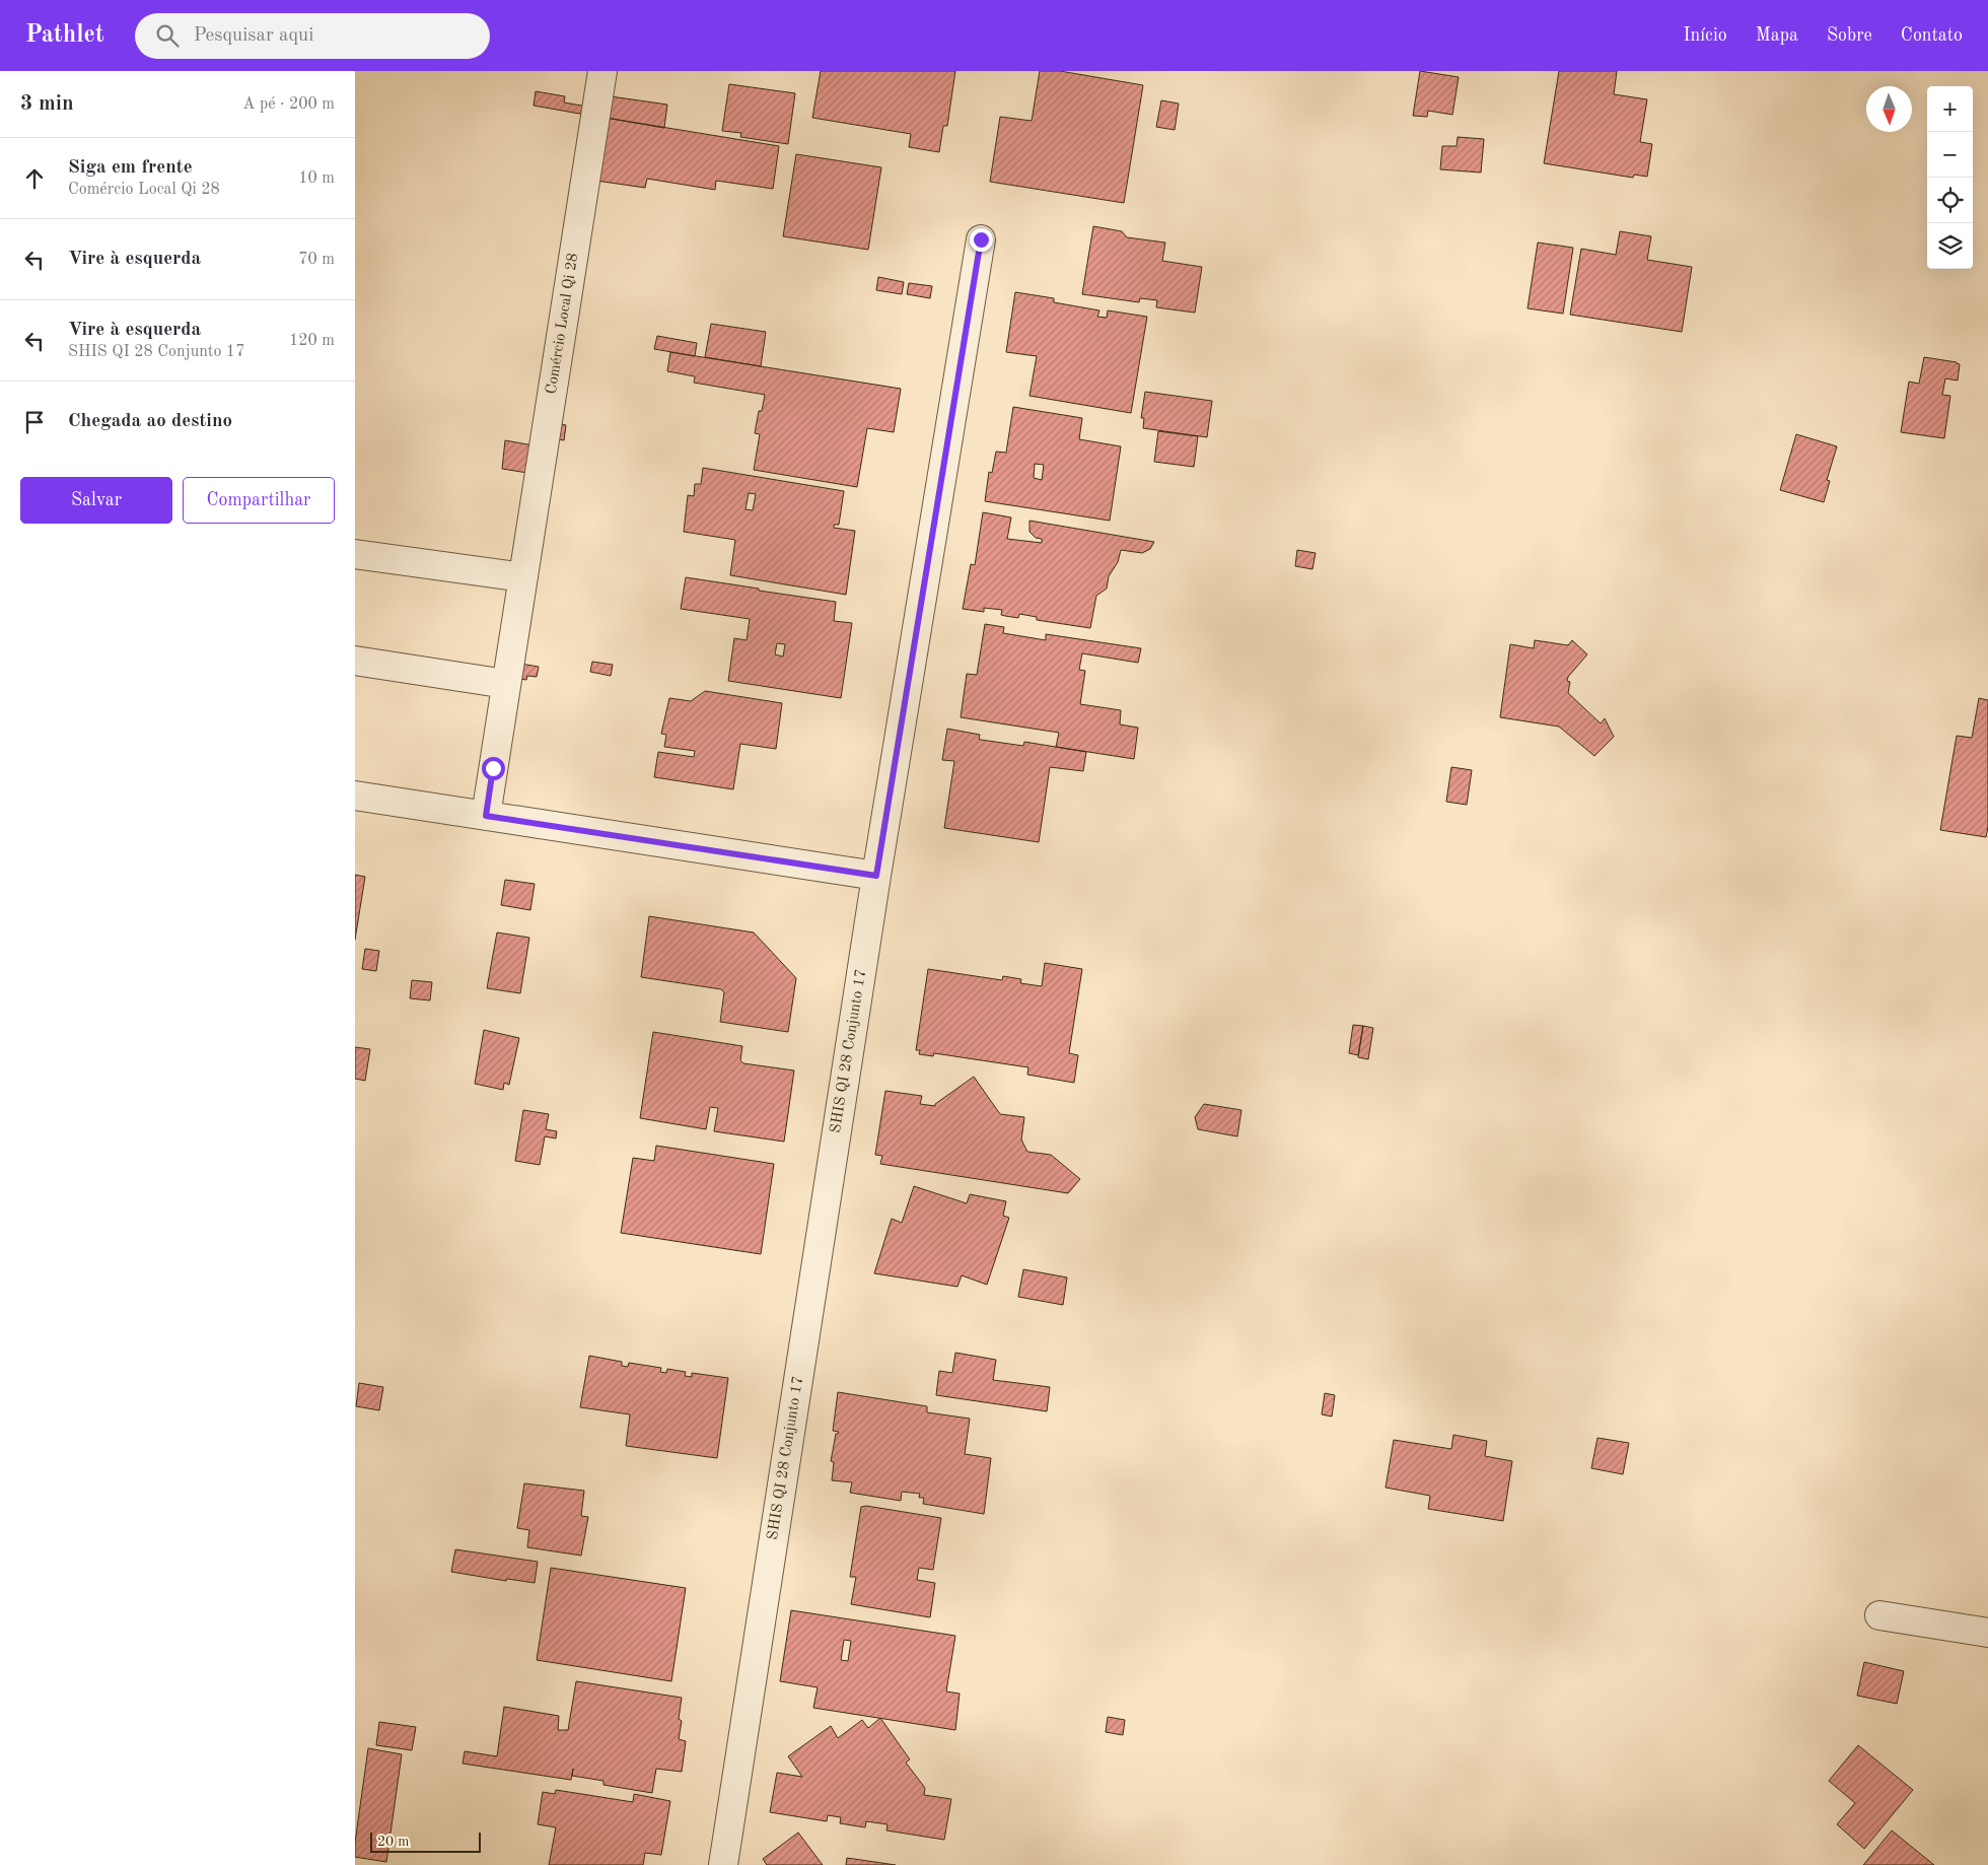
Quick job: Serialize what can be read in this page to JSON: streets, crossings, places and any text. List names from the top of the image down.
{
  "streets": {
    "street": ["Comércio Local Qi 28", "SHIS QI 28 Conjunto 17"]
  },
  "scale_bar": "20 m",
  "north": "bottom",
  "page": {
    "header": "Pathlet",
    "search": "Pesquisar aqui",
    "nav": [
      "Início",
      "Mapa",
      "Sobre",
      "Contato"
    ],
    "heading": ["3 min", "A pé · 200 m"],
    "map_buttons": ["+", "−"],
    "list": [
      ["Siga em frente", "Comércio Local Qi 28", "10 m"],
      ["Vire à esquerda", "70 m"],
      ["Vire à esquerda", "SHIS QI 28 Conjunto 17", "120 m"],
      "Chegada ao destino"
    ],
    "buttons": ["Salvar", "Compartilhar"],
    "scale": "20 m"
  }
}
